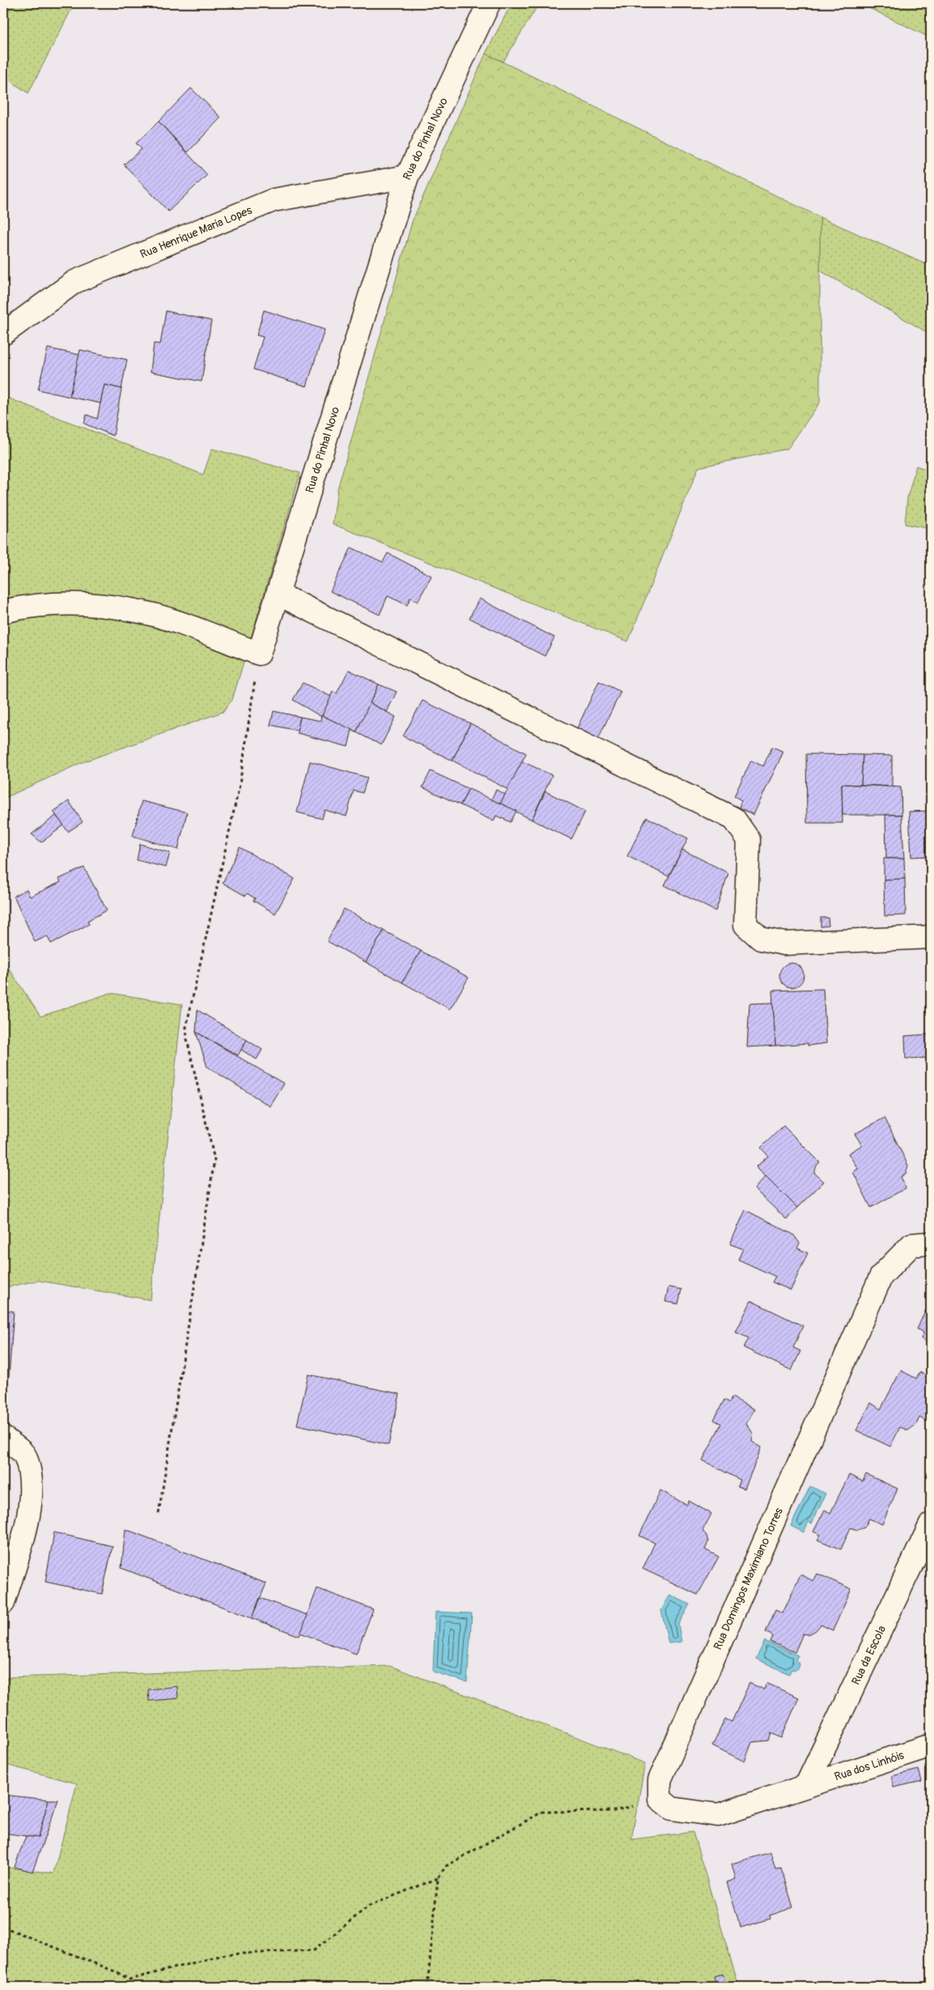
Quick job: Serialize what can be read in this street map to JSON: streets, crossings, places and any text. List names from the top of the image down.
{
  "streets": {
    "street": [
      "Rua do Pinhal Novo",
      "Rua Henrique Maria Lopes",
      "Rua Domingos Maximiano Torres",
      "Rua da Escola",
      "Rua dos Linhóis"
    ]
  },
  "crossings": [
    ["Rua do Pinhal Novo", "Rua Henrique Maria Lopes"],
    ["Rua da Escola", "Rua dos Linhóis"]
  ]
}
